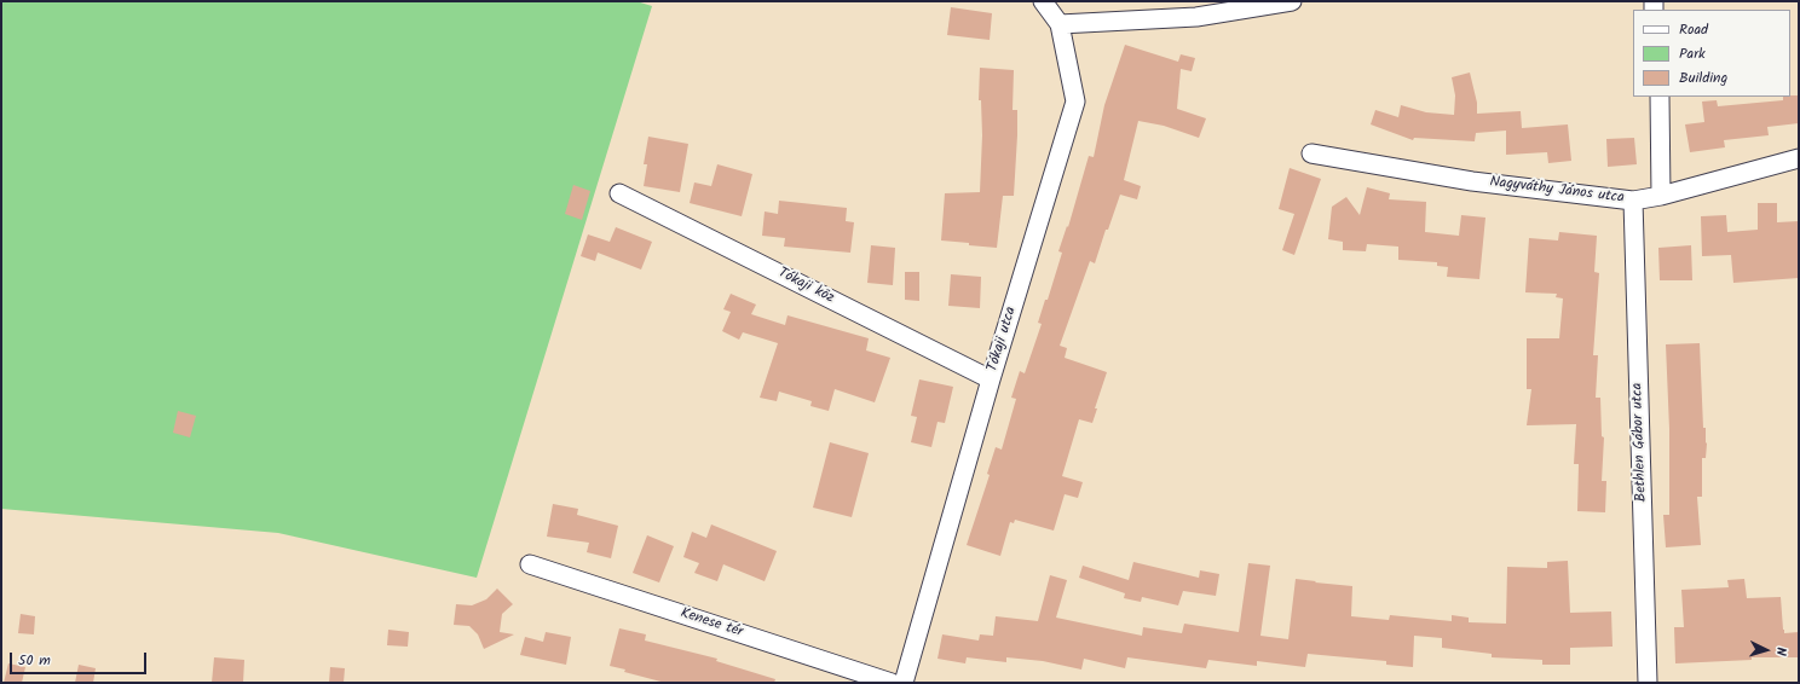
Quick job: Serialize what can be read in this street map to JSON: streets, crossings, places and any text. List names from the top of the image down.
{
  "streets": {
    "street": [
      "Nagyváthy János utca",
      "Tókaji köz",
      "Tókaji utca",
      "Bethlen Gábor utca",
      "Kenese tér"
    ]
  },
  "crossings": [
    ["Nagyváthy János utca", "Bethlen Gábor utca"],
    ["Tókaji köz", "Tókaji utca"]
  ],
  "legend": ["Road", "Park", "Building"],
  "scale_bar": "50 m",
  "north": "right"
}
